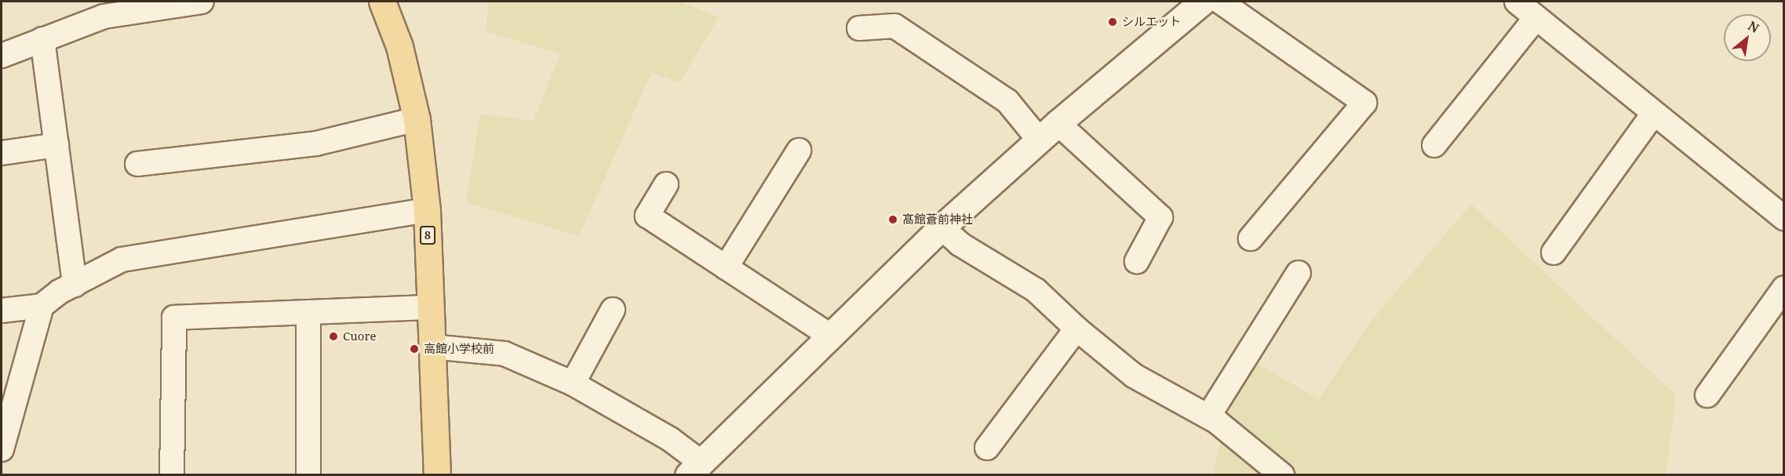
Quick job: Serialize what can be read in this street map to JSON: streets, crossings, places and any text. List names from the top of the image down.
{
  "streets": {
    "main road": ["8"]
  },
  "places": [
    "シルエット",
    "髙館蒼前神社",
    "Cuore",
    "高館小学校前"
  ],
  "north": "top right"
}
